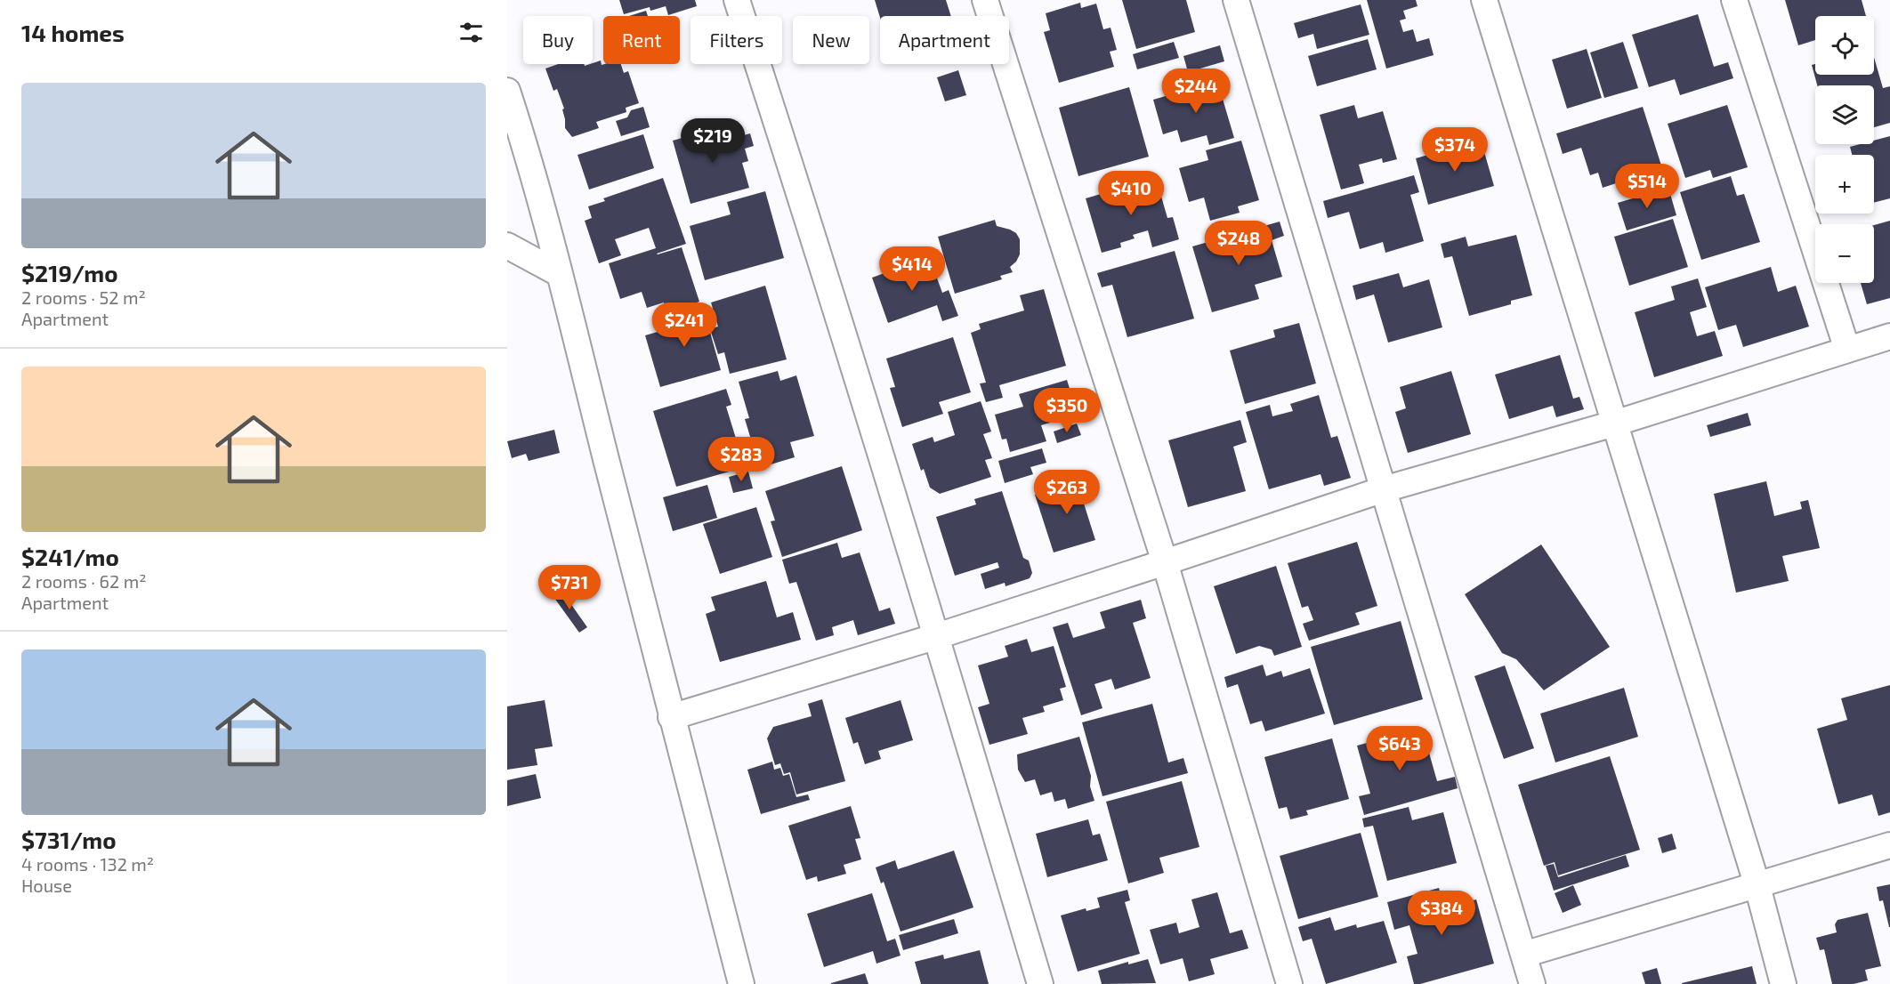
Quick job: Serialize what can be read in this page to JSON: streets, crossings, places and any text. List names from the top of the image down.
{
  "page": {
    "heading": "14 homes",
    "map_buttons": ["+", "−"],
    "chip": [
      "Buy",
      "Rent",
      "Filters",
      "New",
      "Apartment"
    ],
    "list": [
      {
        "name": "$219/mo",
        "note": "2 rooms · 52 m² · Apartment"
      },
      {
        "name": "$241/mo",
        "note": "2 rooms · 62 m² · Apartment"
      },
      {
        "name": "$731/mo",
        "note": "4 rooms · 132 m² · House"
      }
    ],
    "price": [
      "$244",
      "$219",
      "$374",
      "$514",
      "$410",
      "$248",
      "$414",
      "$241",
      "$350",
      "$283",
      "$263",
      "$731",
      "$643",
      "$384"
    ]
  }
}
